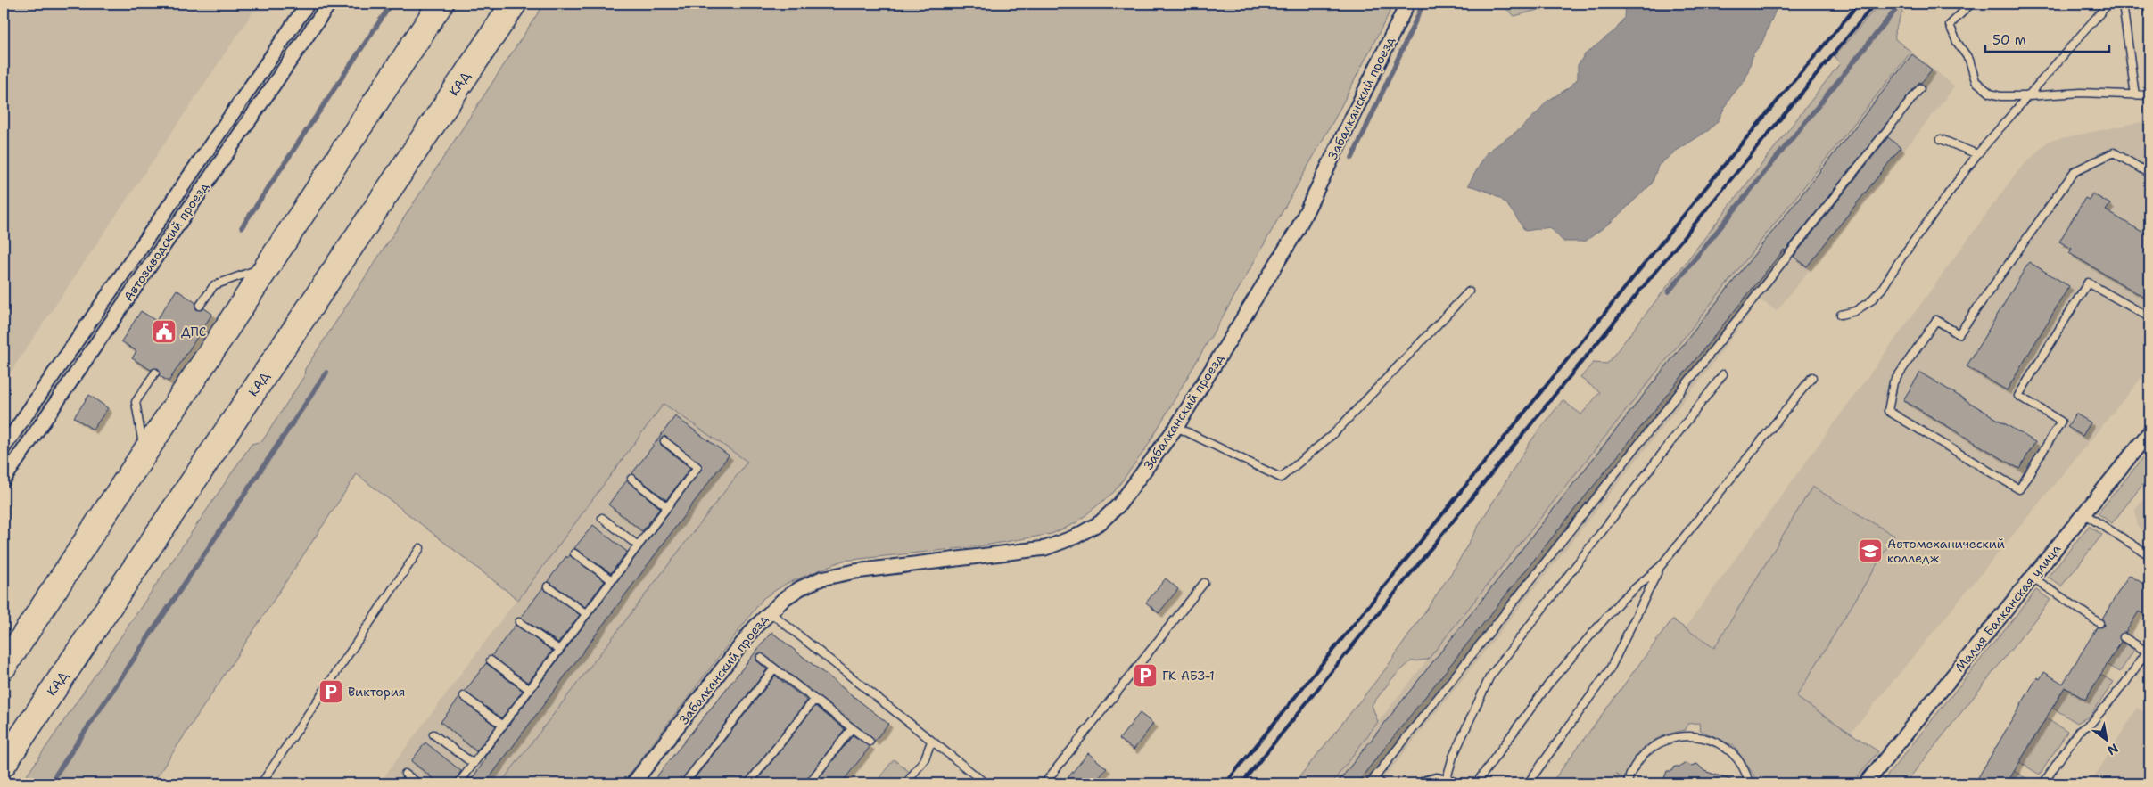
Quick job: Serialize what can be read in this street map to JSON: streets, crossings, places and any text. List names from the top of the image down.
{
  "streets": {
    "highway": ["КАД"],
    "street": ["Забалканский проезд", "Автозаводский проезд", "Малая Балканская улица"]
  },
  "places": {
    "public building": ["ДПС"],
    "school or university": ["Автомеханический колледж"],
    "parking": ["ГК АБЗ-1", "Виктория"]
  },
  "scale_bar": "50 m",
  "north": "bottom right"
}
